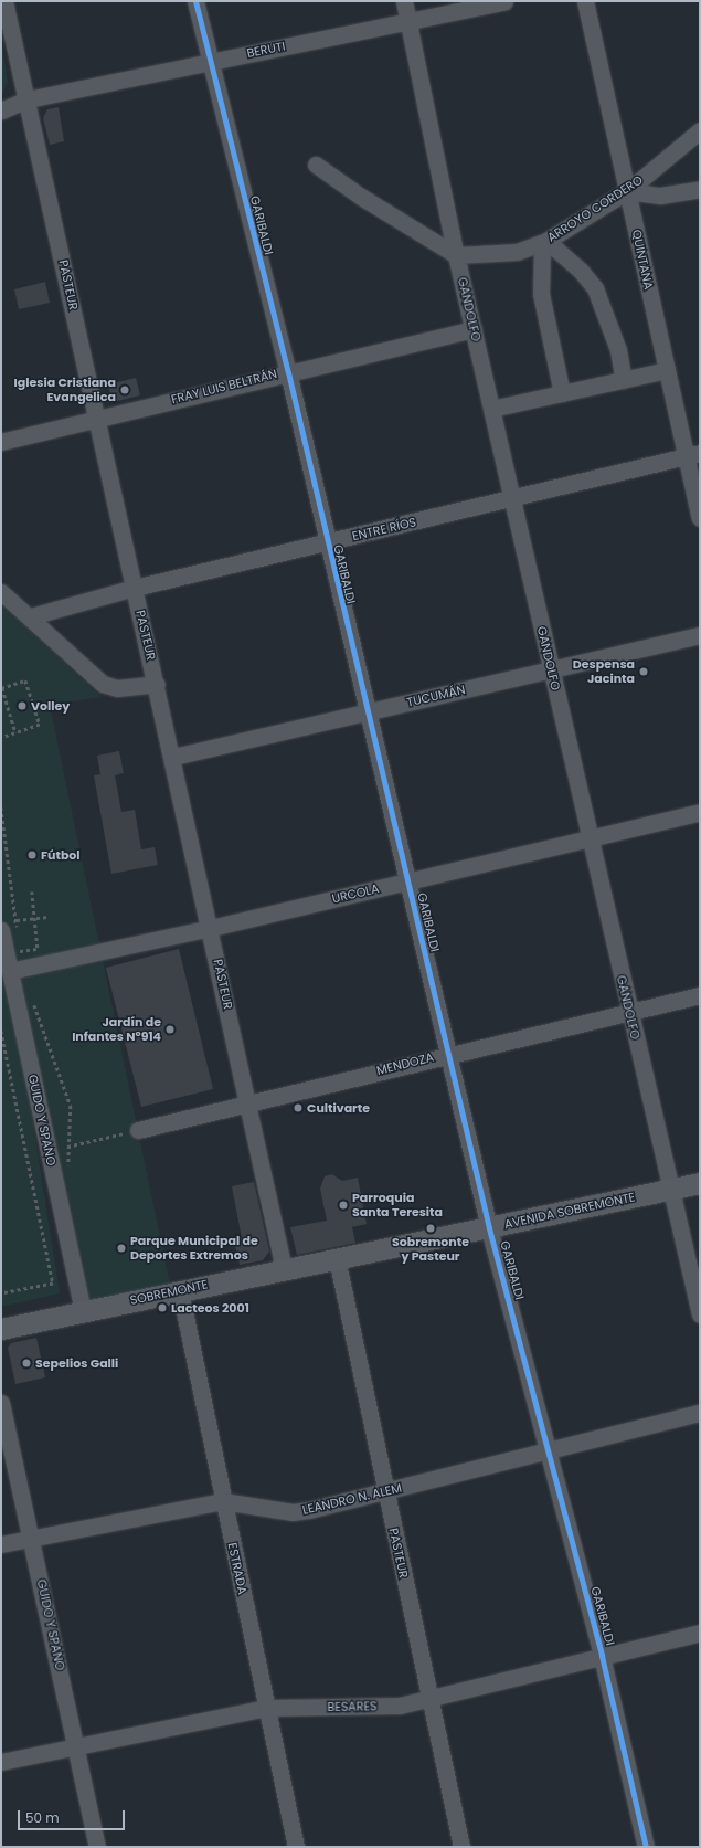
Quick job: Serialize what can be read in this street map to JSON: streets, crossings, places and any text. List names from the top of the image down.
{
  "streets": {
    "main road": ["AVENIDA SOBREMONTE", "SOBREMONTE"],
    "street": [
      "BERUTI",
      "ARROYO CORDERO",
      "GARIBALDI",
      "QUINTANA",
      "PASTEUR",
      "GANDOLFO",
      "FRAY LUIS BELTRÁN",
      "ENTRE RÍOS",
      "TUCUMÁN",
      "URCOLA",
      "MENDOZA",
      "GUIDO Y SPANO",
      "LEANDRO N. ALEM",
      "ESTRADA",
      "BESARES"
    ]
  },
  "crossings": [
    ["BERUTI", "GARIBALDI"],
    ["BERUTI", "PASTEUR"],
    ["BERUTI", "GANDOLFO"],
    ["ARROYO CORDERO", "QUINTANA"],
    ["ARROYO CORDERO", "GANDOLFO"],
    ["GARIBALDI", "FRAY LUIS BELTRÁN"],
    ["GARIBALDI", "ENTRE RÍOS"],
    ["GARIBALDI", "TUCUMÁN"],
    ["GARIBALDI", "URCOLA"],
    ["GARIBALDI", "MENDOZA"],
    ["GARIBALDI", "AVENIDA SOBREMONTE"],
    ["GARIBALDI", "LEANDRO N. ALEM"],
    ["GARIBALDI", "BESARES"],
    ["QUINTANA", "ENTRE RÍOS"],
    ["PASTEUR", "FRAY LUIS BELTRÁN"],
    ["PASTEUR", "ENTRE RÍOS"],
    ["PASTEUR", "TUCUMÁN"],
    ["PASTEUR", "URCOLA"],
    ["PASTEUR", "MENDOZA"],
    ["PASTEUR", "AVENIDA SOBREMONTE"],
    ["PASTEUR", "SOBREMONTE"],
    ["PASTEUR", "LEANDRO N. ALEM"],
    ["PASTEUR", "BESARES"],
    ["GANDOLFO", "FRAY LUIS BELTRÁN"],
    ["GANDOLFO", "ENTRE RÍOS"],
    ["GANDOLFO", "TUCUMÁN"],
    ["GANDOLFO", "URCOLA"],
    ["GANDOLFO", "MENDOZA"],
    ["GANDOLFO", "AVENIDA SOBREMONTE"],
    ["URCOLA", "GUIDO Y SPANO"],
    ["GUIDO Y SPANO", "SOBREMONTE"],
    ["GUIDO Y SPANO", "LEANDRO N. ALEM"],
    ["GUIDO Y SPANO", "BESARES"],
    ["AVENIDA SOBREMONTE", "SOBREMONTE"],
    ["SOBREMONTE", "ESTRADA"],
    ["LEANDRO N. ALEM", "ESTRADA"],
    ["ESTRADA", "BESARES"]
  ],
  "places": [
    "Iglesia Cristiana Evangelica",
    "Despensa Jacinta",
    "Volley",
    "Fútbol",
    "Jardín de Infantes Nº914",
    "Cultivarte",
    "Parroquia Santa Teresita",
    "Sobremonte y Pasteur",
    "Parque Municipal de Deportes Extremos",
    "Lacteos 2001",
    "Sepelios Galli"
  ],
  "scale_bar": "50 m"
}
